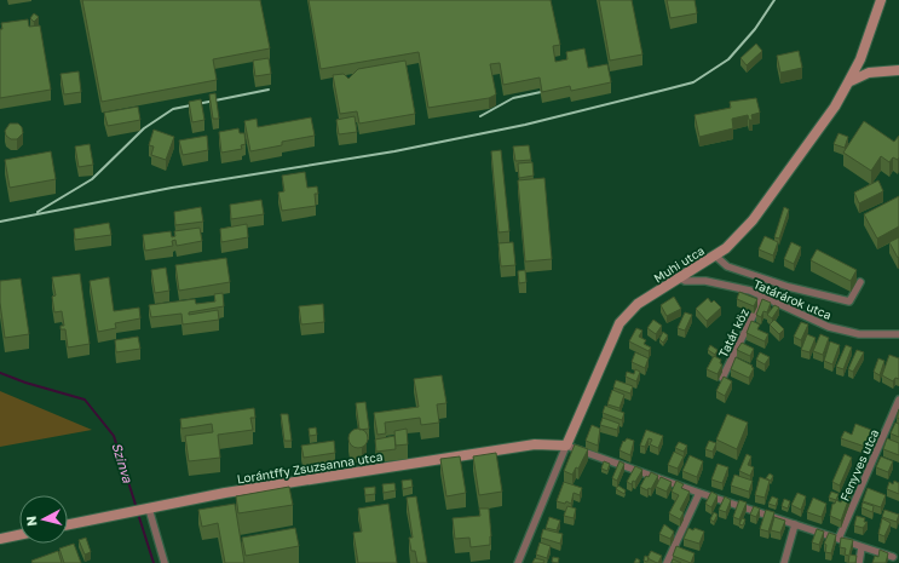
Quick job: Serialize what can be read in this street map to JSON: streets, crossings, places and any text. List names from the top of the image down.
{
  "streets": {
    "main road": ["Muhi utca", "Lorántffy Zsuzsanna utca"],
    "street": ["Tatárárok utca", "Tatár köz", "Fenyves utca"]
  },
  "crossings": [
    ["Muhi utca", "Tatárárok utca"],
    ["Muhi utca", "Lorántffy Zsuzsanna utca"],
    ["Tatárárok utca", "Tatár köz"]
  ],
  "water": ["Szinva"],
  "north": "left"
}
